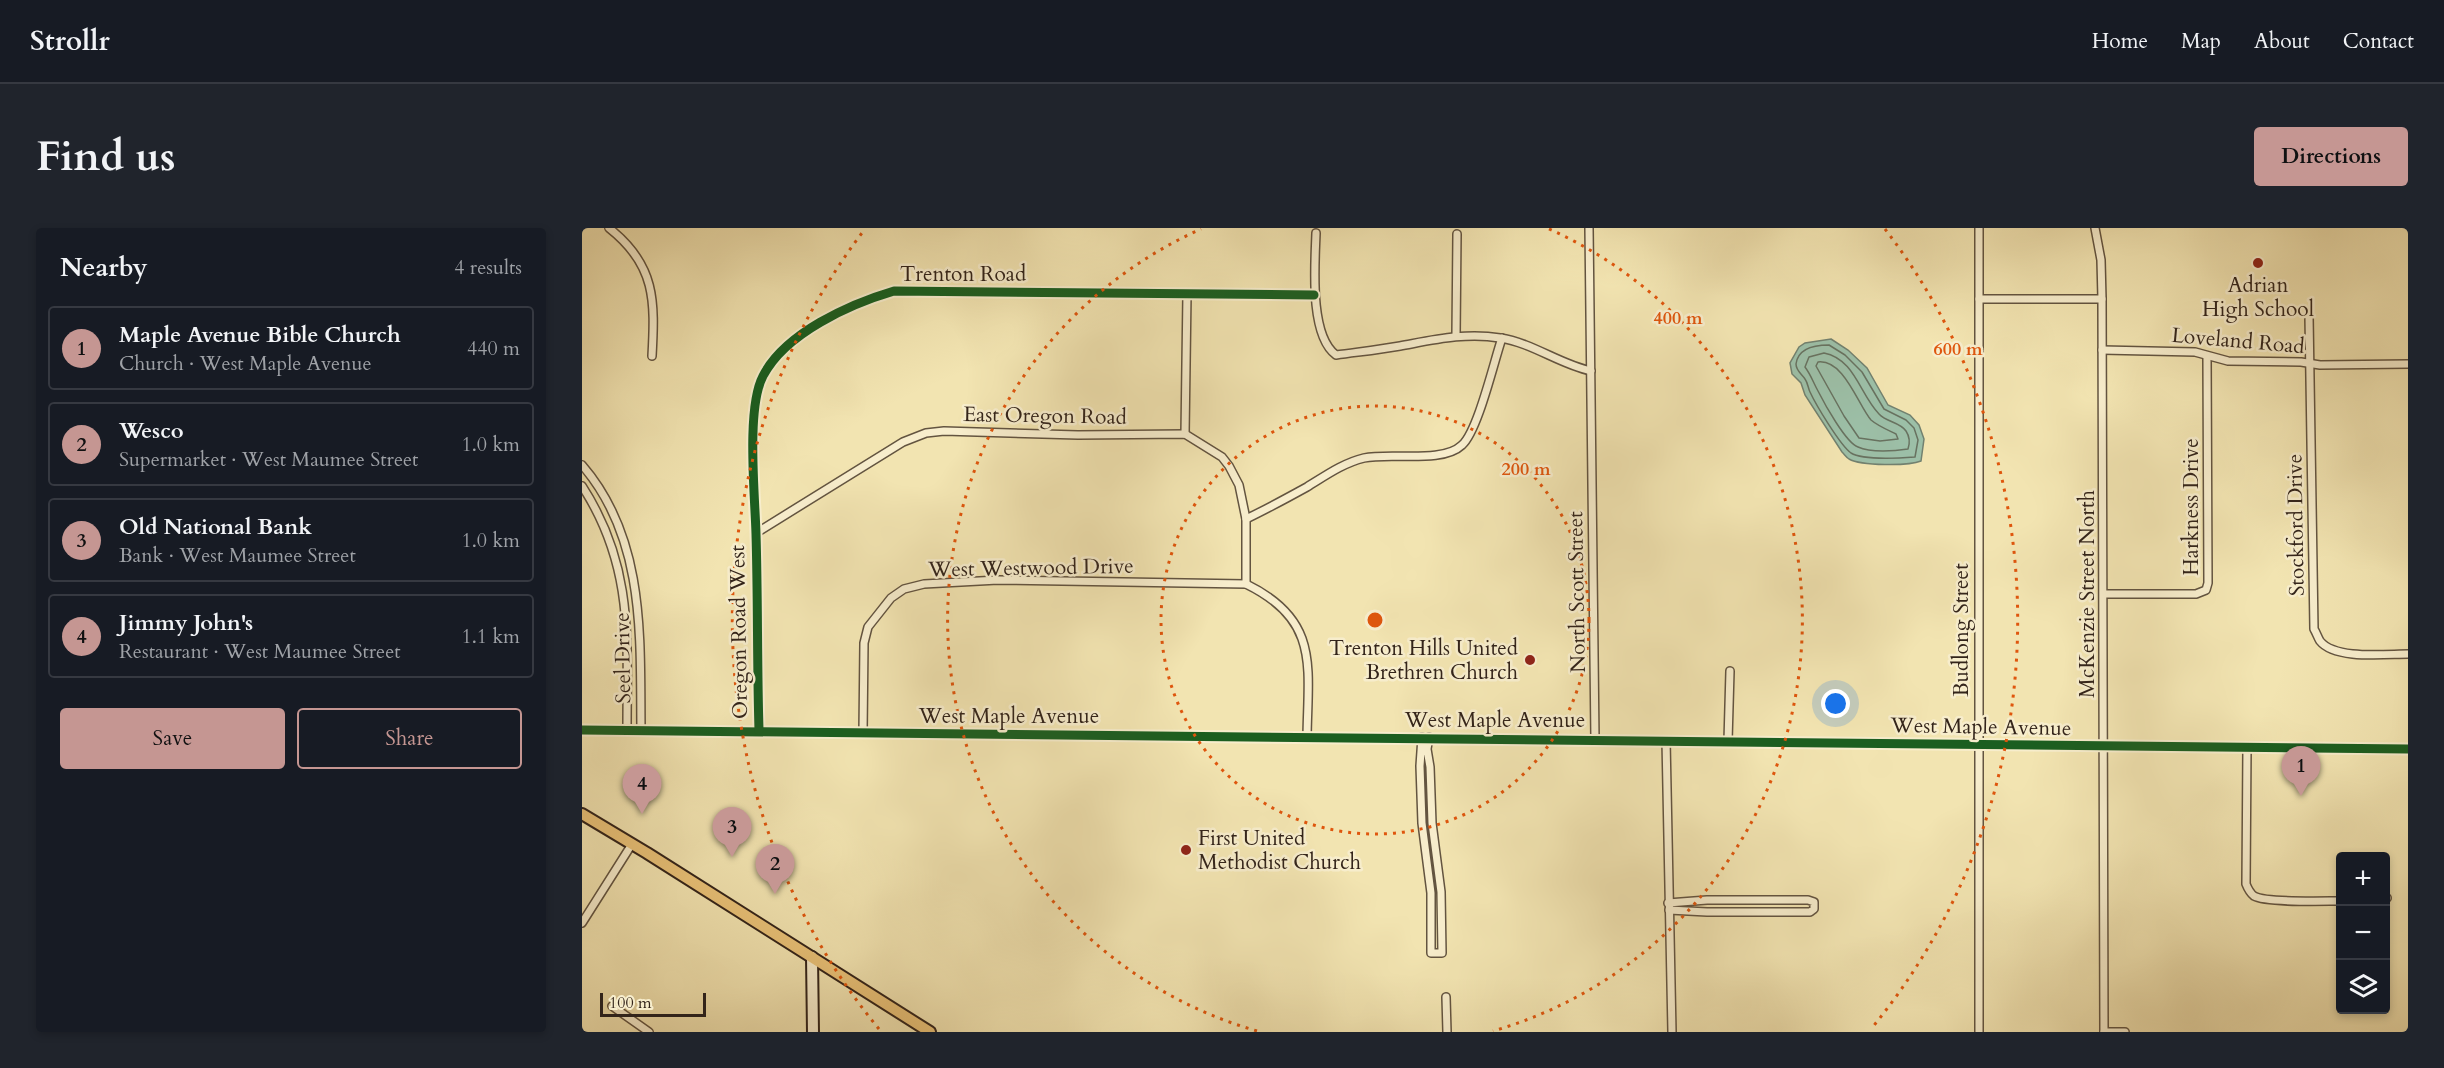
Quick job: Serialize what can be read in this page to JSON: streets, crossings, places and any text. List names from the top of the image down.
{
  "streets": {
    "street": [
      "Trenton Road",
      "Loveland Road",
      "East Oregon Road",
      "Harkness Drive",
      "Stockford Drive",
      "West Westwood Drive",
      "North Scott Street",
      "McKenzie Street North",
      "Budlong Street",
      "Oregon Road West",
      "Seel Drive",
      "West Maple Avenue"
    ]
  },
  "crossings": [
    ["Trenton Road", "East Oregon Road"],
    ["Trenton Road", "Oregon Road West"],
    ["Loveland Road", "Harkness Drive"],
    ["Loveland Road", "Stockford Drive"],
    ["Loveland Road", "McKenzie Street North"],
    ["East Oregon Road", "Oregon Road West"],
    ["Harkness Drive", "McKenzie Street North"],
    ["West Westwood Drive", "West Maple Avenue"],
    ["North Scott Street", "West Maple Avenue"],
    ["McKenzie Street North", "West Maple Avenue"],
    ["Budlong Street", "West Maple Avenue"],
    ["Oregon Road West", "West Maple Avenue"],
    ["Seel Drive", "West Maple Avenue"]
  ],
  "places": ["Adrian High School", "Trenton Hills United Brethren Church", "First United Methodist Church"],
  "scale_bar": "100 m",
  "page": {
    "header": "Strollr",
    "nav": [
      "Home",
      "Map",
      "About",
      "Contact"
    ],
    "buttons": [
      "Directions",
      ["Save", "Share"]
    ],
    "title": "Find us",
    "heading": ["Nearby", "4 results"],
    "list": [
      {
        "mark": "1",
        "name": "Maple Avenue Bible Church",
        "note": "Church · West Maple Avenue",
        "value": "440 m"
      },
      {
        "mark": "2",
        "name": "Wesco",
        "note": "Supermarket · West Maumee Street",
        "value": "1.0 km"
      },
      {
        "mark": "3",
        "name": "Old National Bank",
        "note": "Bank · West Maumee Street",
        "value": "1.0 km"
      },
      {
        "mark": "4",
        "name": "Jimmy John's",
        "note": "Restaurant · West Maumee Street",
        "value": "1.1 km"
      }
    ],
    "pins": [
      "1",
      "4",
      "3",
      "2"
    ],
    "map_buttons": ["+", "−"],
    "scale": "100 m"
  },
  "rings": ["400 m", "600 m", "200 m"]
}
